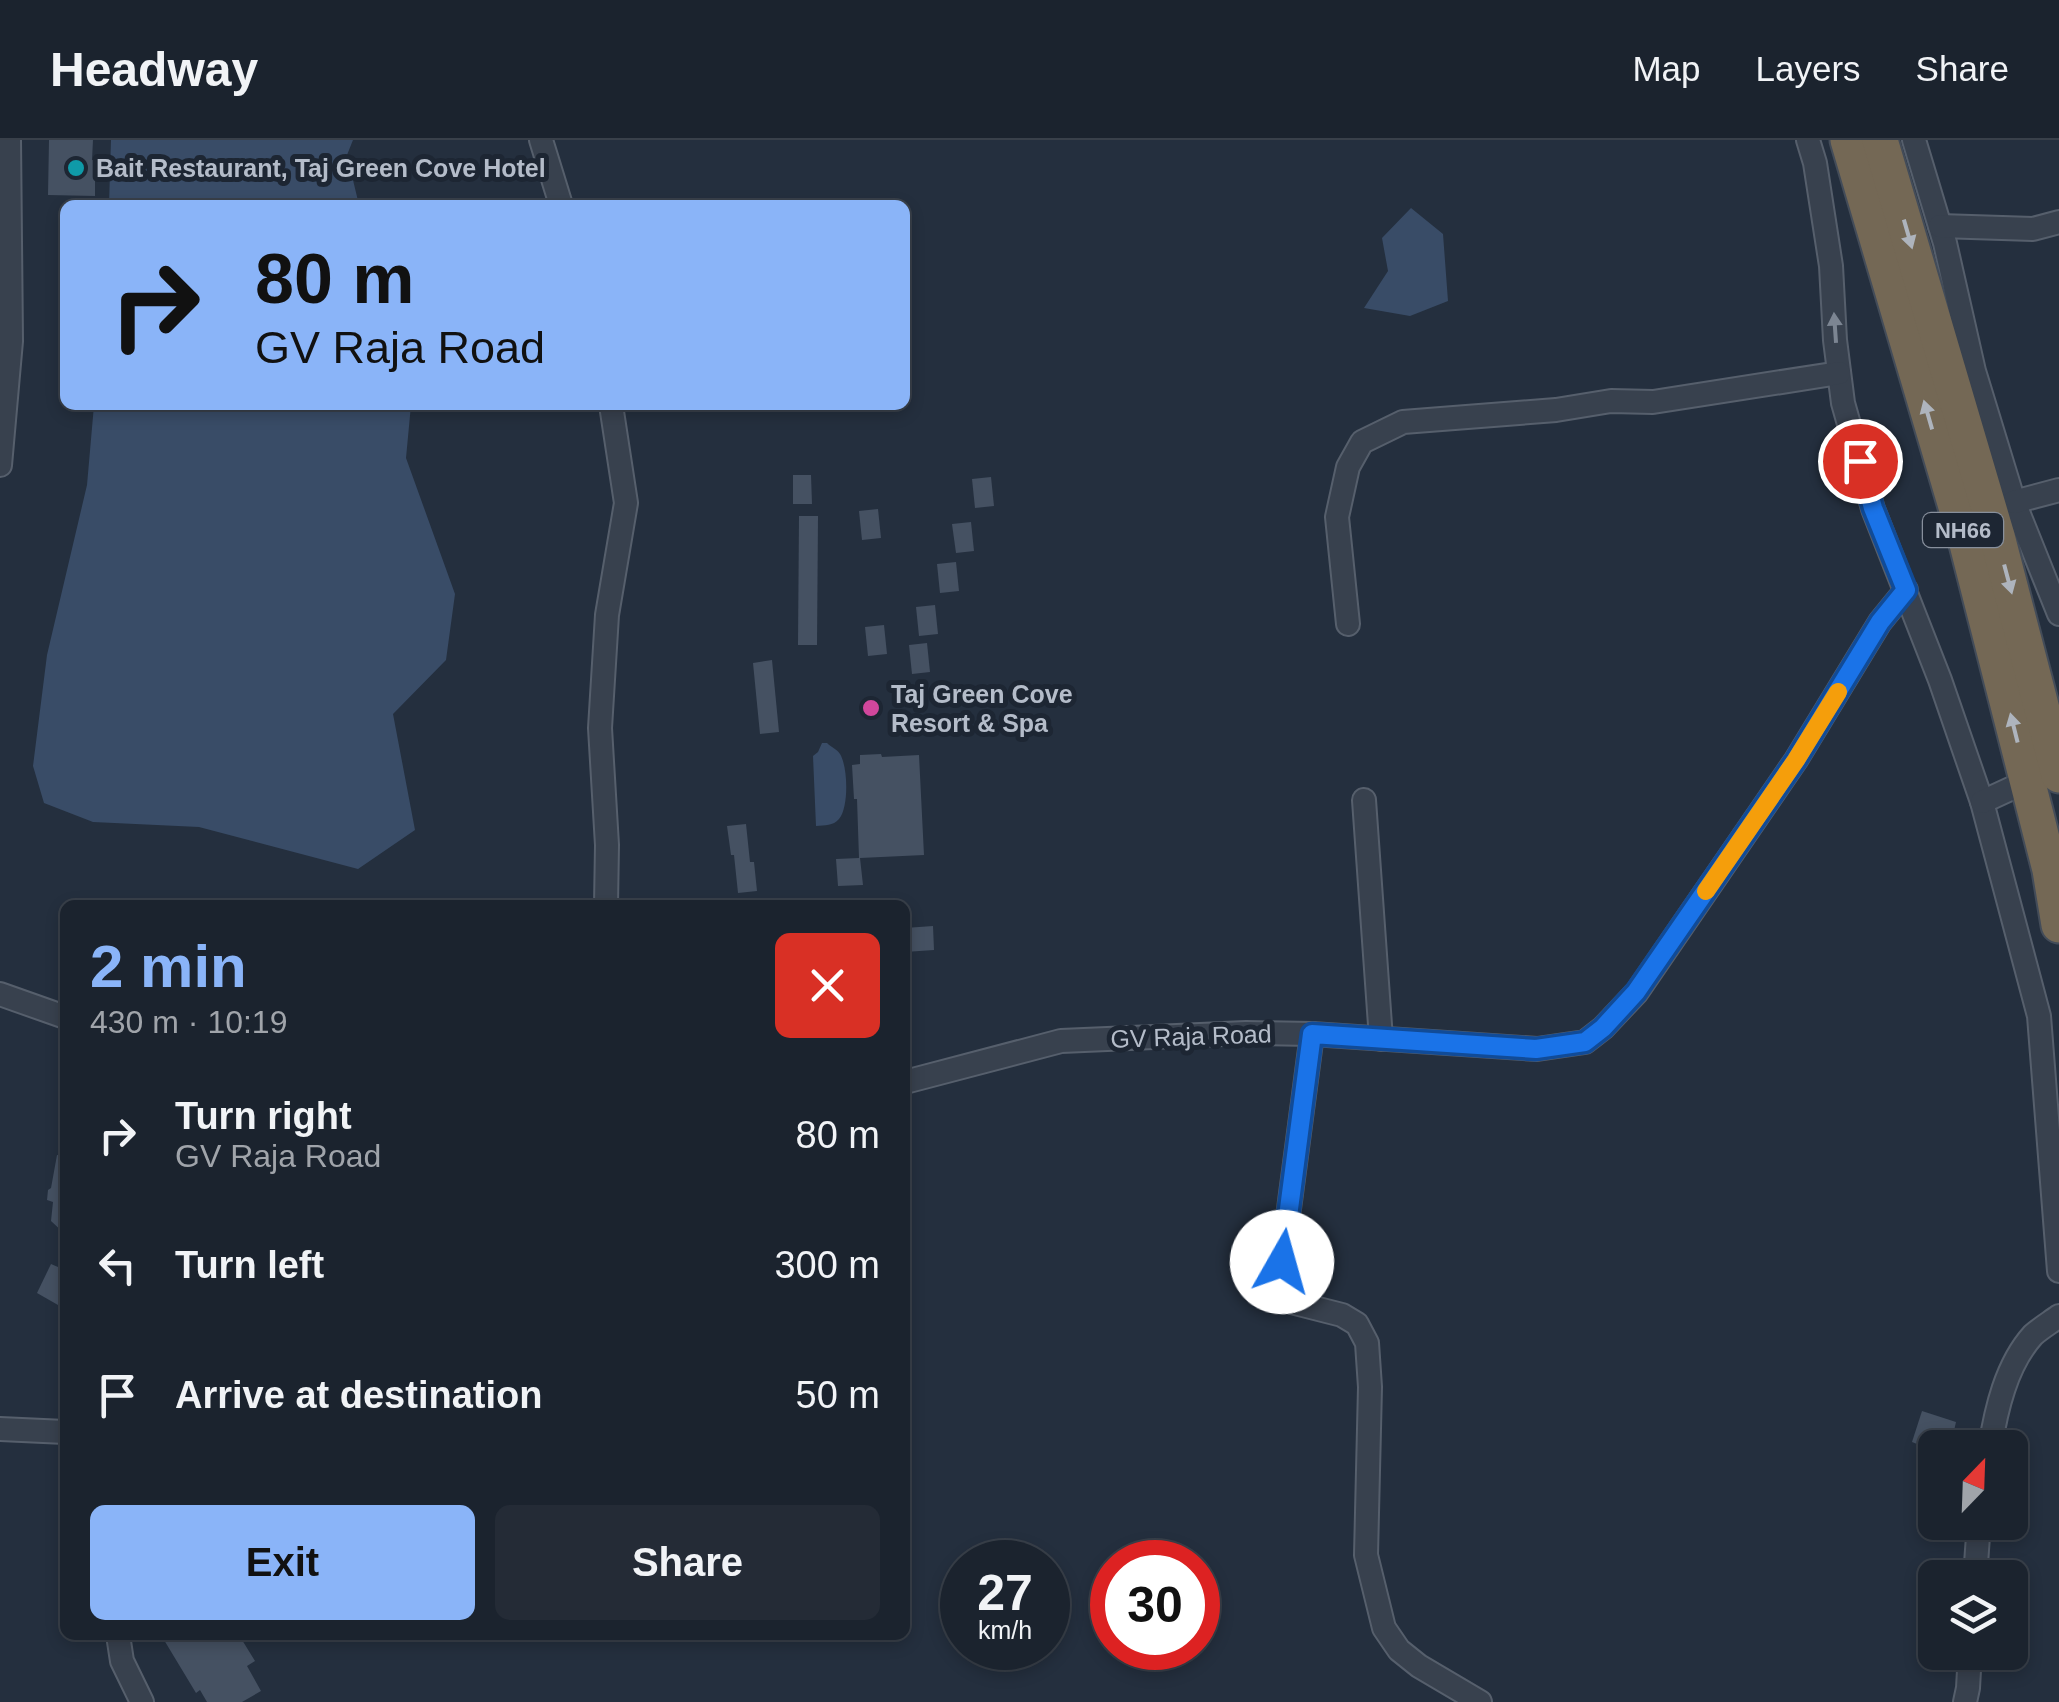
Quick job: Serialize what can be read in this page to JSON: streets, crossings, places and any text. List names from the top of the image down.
{
  "streets": {
    "highway": ["NH66"],
    "street": ["GV Raja Road"]
  },
  "places": ["Bait Restaurant, Taj Green Cove Hotel", "Taj Green Cove Resort & Spa"],
  "north": "top right",
  "page": {
    "header": "Headway",
    "nav": ["Map", "Layers", "Share"],
    "turn": ["80 m", "GV Raja Road"],
    "heading": ["2 min", "430 m · 10:19"],
    "list": [
      {
        "name": "Turn right",
        "note": "GV Raja Road",
        "value": "80 m"
      },
      {
        "name": "Turn left",
        "value": "300 m"
      },
      {
        "name": "Arrive at destination",
        "value": "50 m"
      }
    ],
    "buttons": ["Exit", "Share"],
    "speed": "27 km/h",
    "limit": "30"
  }
}
